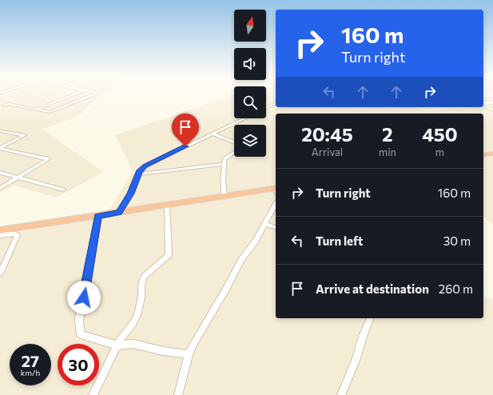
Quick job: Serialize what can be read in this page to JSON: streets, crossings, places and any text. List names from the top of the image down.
{
  "north": "top",
  "page": {
    "turn": ["160 m", "Turn right"],
    "eta": [
      "20:45",
      "Arrival",
      "2",
      "min",
      "450",
      "m"
    ],
    "list": [
      {
        "name": "Turn right",
        "value": "160 m"
      },
      {
        "name": "Turn left",
        "value": "30 m"
      },
      {
        "name": "Arrive at destination",
        "value": "260 m"
      }
    ],
    "speed": "27 km/h",
    "limit": "30"
  }
}
